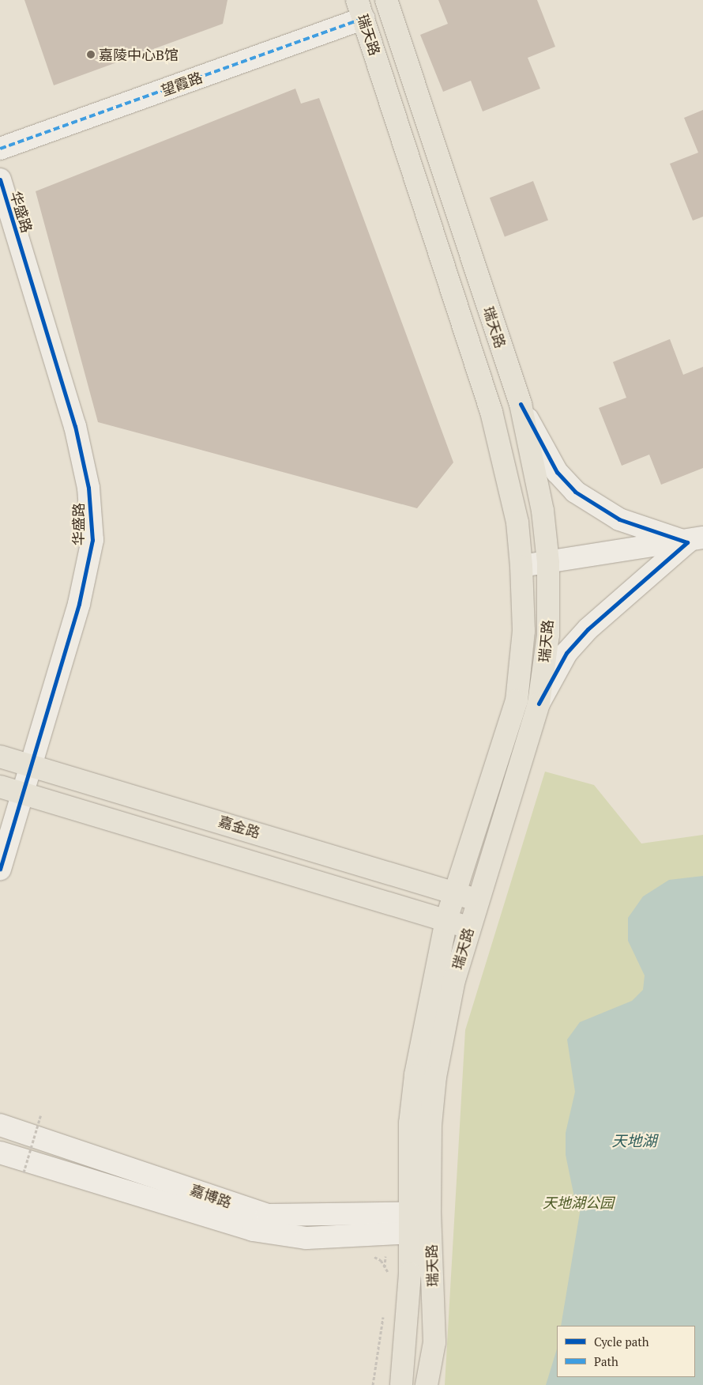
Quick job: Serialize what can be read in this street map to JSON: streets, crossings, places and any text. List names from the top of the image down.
{
  "streets": {
    "main road": ["瑞天路", "嘉金路"],
    "street": ["望霞路", "华盛路", "嘉博路"]
  },
  "crossings": [
    ["瑞天路", "望霞路"],
    ["瑞天路", "嘉金路"],
    ["瑞天路", "嘉博路"],
    ["华盛路", "嘉金路"]
  ],
  "water": ["天地湖"],
  "parks": ["天地湖公园"],
  "places": ["嘉陵中心B馆"],
  "legend": ["Cycle path", "Path"]
}
